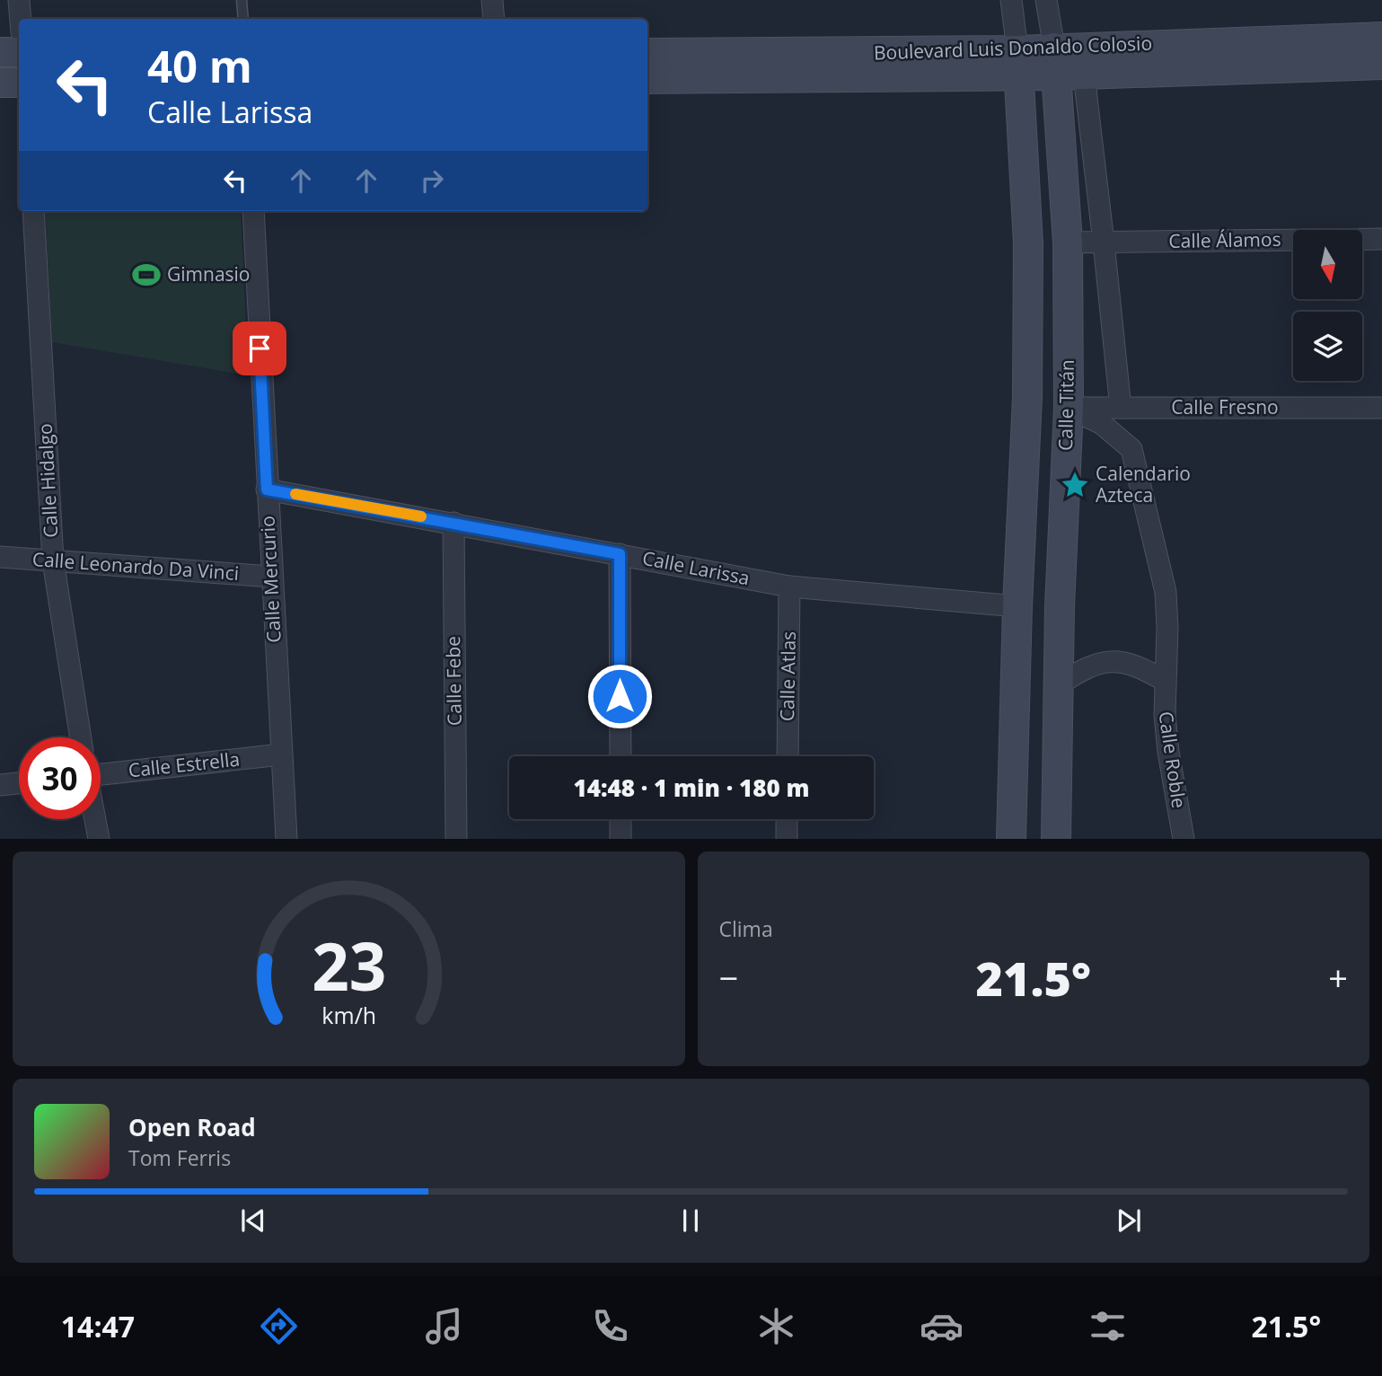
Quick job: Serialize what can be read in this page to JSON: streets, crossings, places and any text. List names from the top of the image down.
{
  "streets": {
    "main road": ["Boulevard Luis Donaldo Colosio", "Calle Titán"],
    "street": [
      "Calle Álamos",
      "Calle Fresno",
      "Calle Hidalgo",
      "Calle Leonardo Da Vinci",
      "Calle Larissa",
      "Calle Mercurio",
      "Calle Atlas",
      "Calle Febe",
      "Calle Roble",
      "Calle Estrella"
    ]
  },
  "crossings": [
    ["Boulevard Luis Donaldo Colosio", "Calle Titán"],
    ["Calle Álamos", "Calle Titán"],
    ["Calle Titán", "Calle Fresno"],
    ["Calle Titán", "Calle Roble"],
    ["Calle Fresno", "Calle Roble"],
    ["Calle Hidalgo", "Calle Leonardo Da Vinci"],
    ["Calle Leonardo Da Vinci", "Calle Mercurio"],
    ["Calle Larissa", "Calle Mercurio"],
    ["Calle Larissa", "Calle Atlas"],
    ["Calle Larissa", "Calle Febe"],
    ["Calle Mercurio", "Calle Estrella"]
  ],
  "places": {
    "sports": ["Gimnasio"],
    "place": ["Calendario Azteca"]
  },
  "north": "bottom",
  "page": {
    "turn": ["40 m", "Calle Larissa"],
    "limit": "30",
    "trip": "14:48 · 1 min · 180 m",
    "tile": "Clima",
    "heat": ["−", "21.5°", "+"],
    "song": ["Open Road", "Tom Ferris"],
    "tabs": ["14:47", "21.5°"],
    "gauge": ["23", "km/h"]
  }
}
